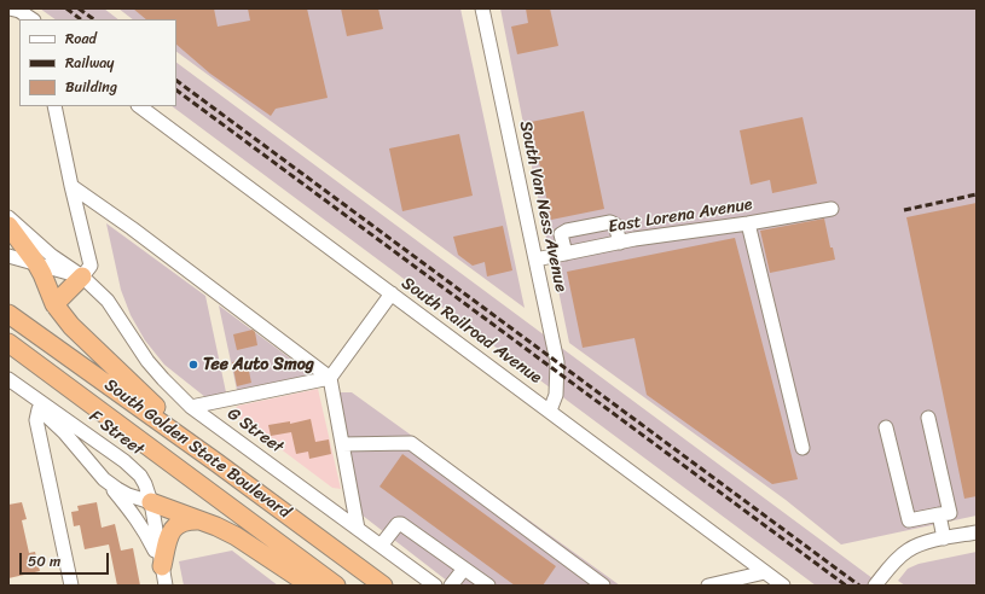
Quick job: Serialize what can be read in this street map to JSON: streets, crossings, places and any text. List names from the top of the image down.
{
  "streets": {
    "highway": ["South Golden State Boulevard"],
    "street": [
      "South Van Ness Avenue",
      "East Lorena Avenue",
      "South Railroad Avenue",
      "G Street",
      "F Street"
    ]
  },
  "crossings": [
    ["South Van Ness Avenue", "East Lorena Avenue"],
    ["South Van Ness Avenue", "South Railroad Avenue"]
  ],
  "places": ["Tee Auto Smog"],
  "legend": ["Road", "Railway", "Building"],
  "scale_bar": "50 m"
}
